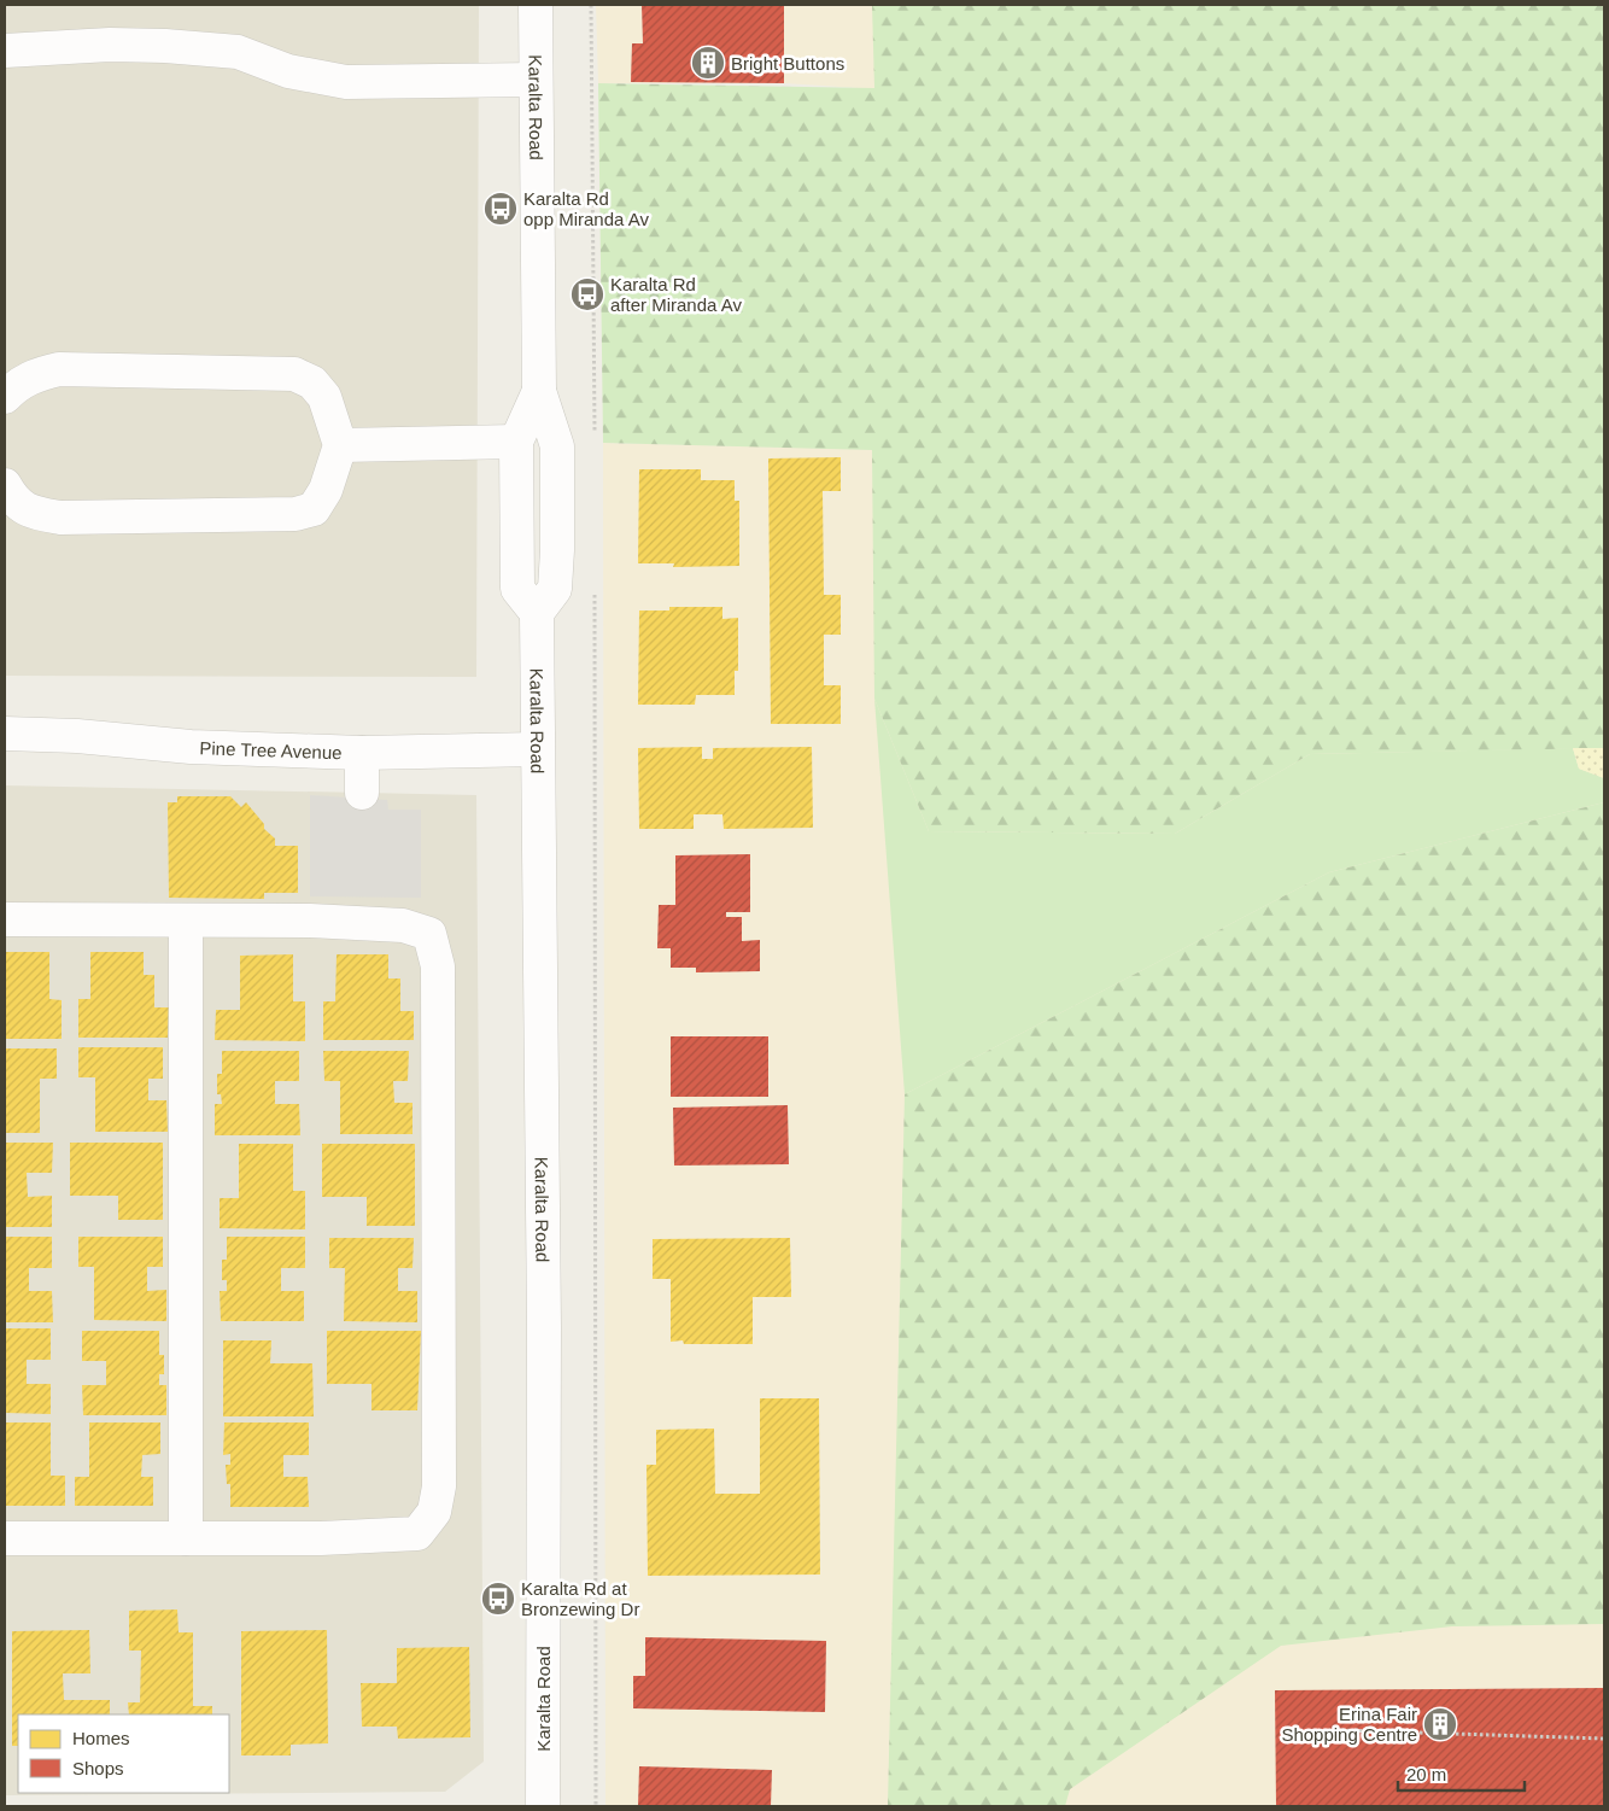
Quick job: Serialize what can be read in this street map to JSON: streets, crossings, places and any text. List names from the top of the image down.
{
  "streets": {
    "street": ["Karalta Road", "Pine Tree Avenue"]
  },
  "crossings": [
    ["Karalta Road", "Pine Tree Avenue"]
  ],
  "places": {
    "building": ["Bright Buttons", "Erina Fair Shopping Centre"],
    "bus stop": ["Karalta Rd opp Miranda Av", "Karalta Rd after Miranda Av", "Karalta Rd at Bronzewing Dr"]
  },
  "legend": ["Homes", "Shops"],
  "scale_bar": "20 m"
}
